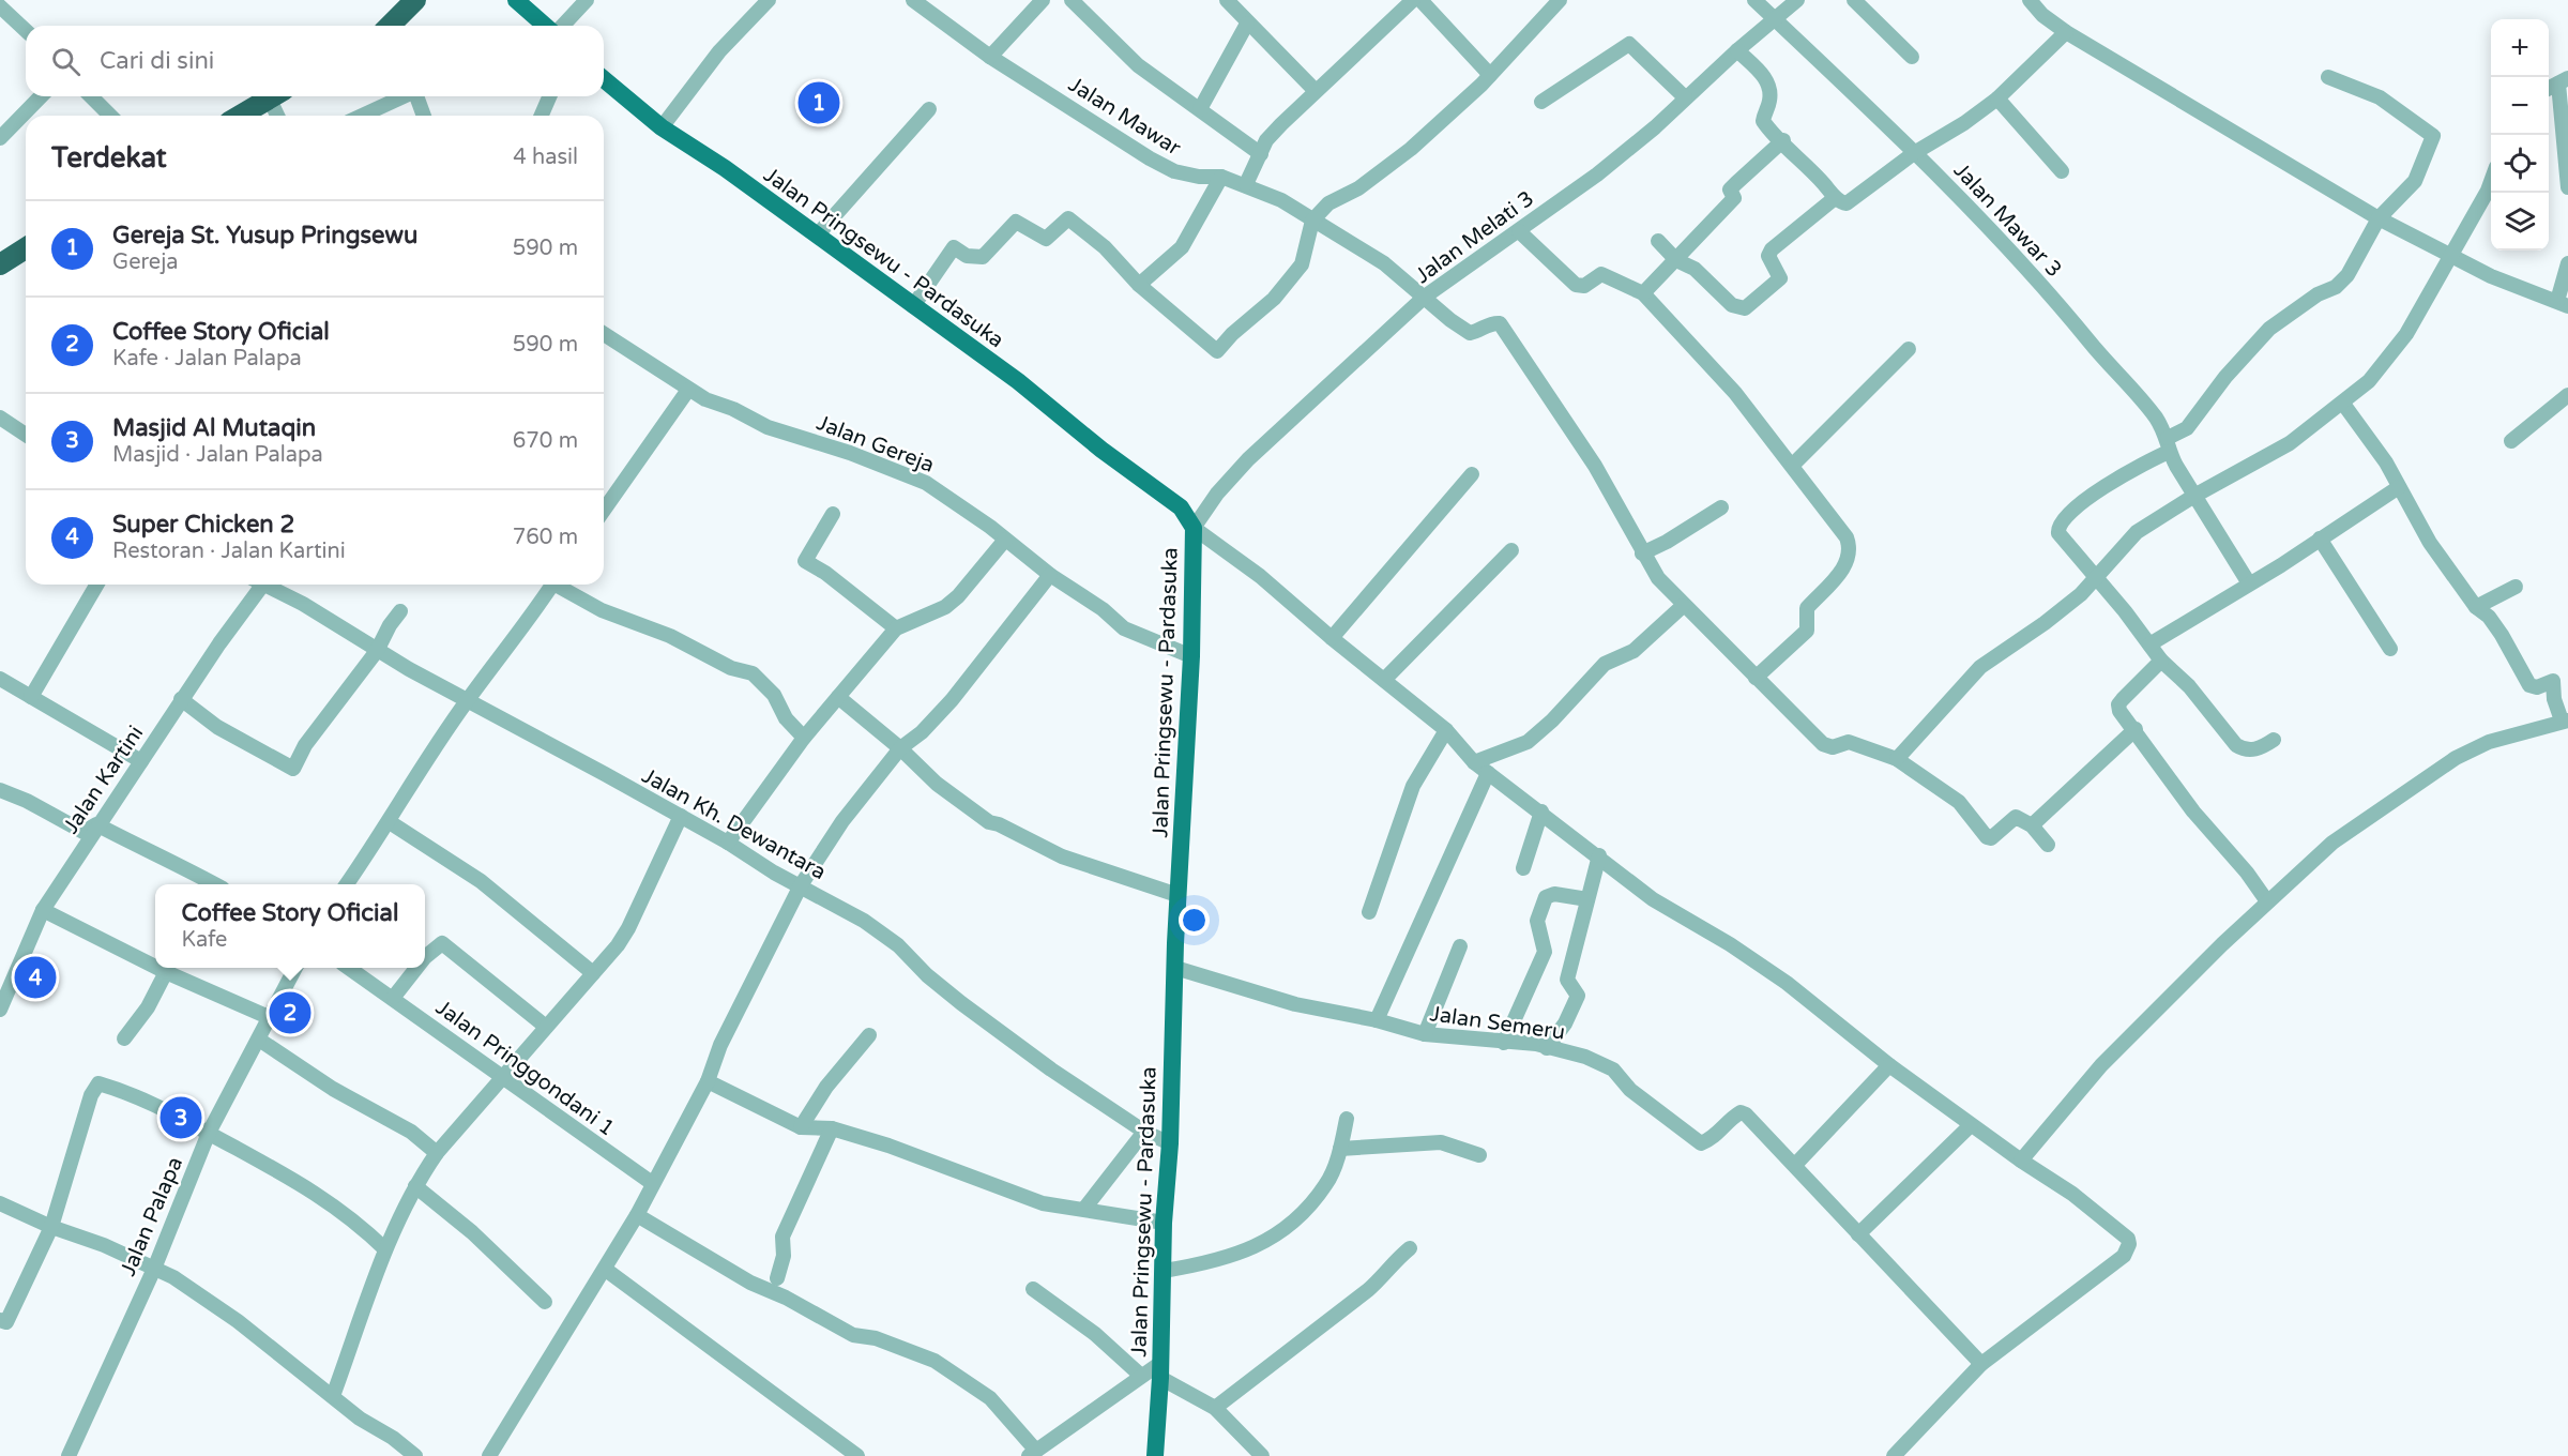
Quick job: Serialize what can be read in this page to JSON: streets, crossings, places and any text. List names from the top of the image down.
{
  "streets": {
    "main road": ["Jalan Pringsewu - Pardasuka"],
    "street": [
      "Jalan Mawar",
      "Jalan Mawar 3",
      "Jalan Melati 3",
      "Jalan Gereja",
      "Jalan Kartini",
      "Jalan Kh. Dewantara",
      "Jalan Semeru",
      "Jalan Pringgondani 1",
      "Jalan Palapa"
    ]
  },
  "crossings": [
    ["Jalan Mawar", "Jalan Melati 3"],
    ["Jalan Mawar 3", "Jalan Melati 3"],
    ["Jalan Melati 3", "Jalan Pringsewu - Pardasuka"],
    ["Jalan Pringsewu - Pardasuka", "Jalan Gereja"],
    ["Jalan Pringsewu - Pardasuka", "Jalan Kh. Dewantara"],
    ["Jalan Pringsewu - Pardasuka", "Jalan Semeru"]
  ],
  "page": {
    "map_buttons": ["+", "−"],
    "search": "Cari di sini",
    "pins": [
      "1",
      "4",
      "2",
      "3"
    ],
    "heading": ["Terdekat", "4 hasil"],
    "list": [
      {
        "mark": "1",
        "name": "Gereja St. Yusup Pringsewu",
        "note": "Gereja",
        "value": "590 m"
      },
      {
        "mark": "2",
        "name": "Coffee Story Oficial",
        "note": "Kafe · Jalan Palapa",
        "value": "590 m"
      },
      {
        "mark": "3",
        "name": "Masjid Al Mutaqin",
        "note": "Masjid · Jalan Palapa",
        "value": "670 m"
      },
      {
        "mark": "4",
        "name": "Super Chicken 2",
        "note": "Restoran · Jalan Kartini",
        "value": "760 m"
      }
    ],
    "popup": ["Coffee Story Oficial", "Kafe"]
  }
}
